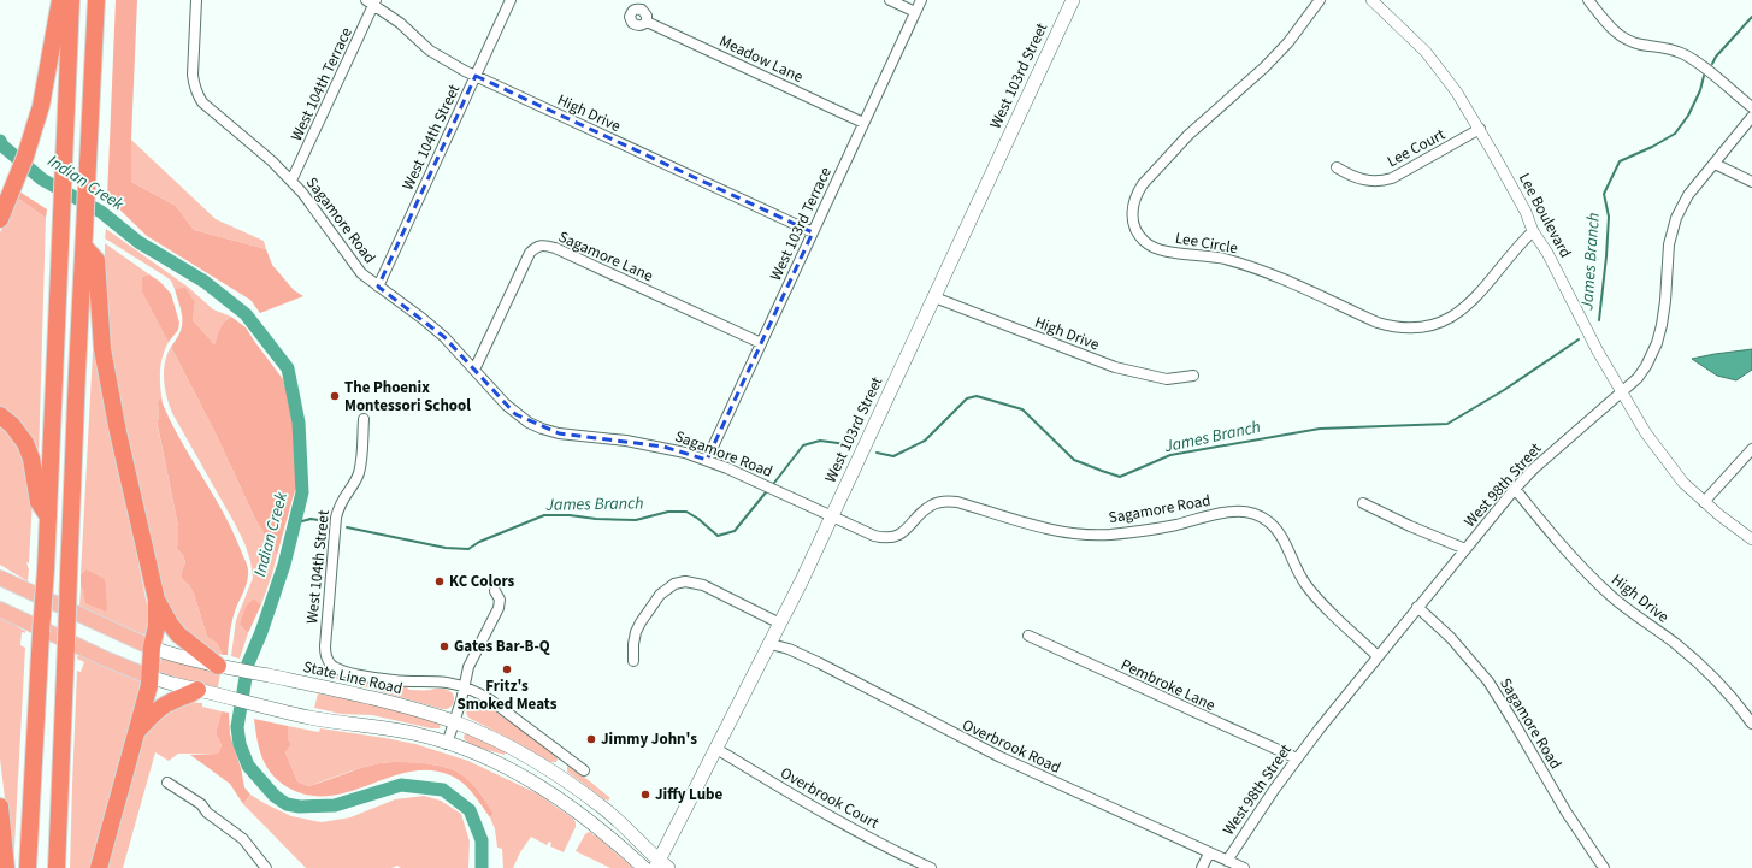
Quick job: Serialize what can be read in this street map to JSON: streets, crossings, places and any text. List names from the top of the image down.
{
  "streets": {
    "main road": ["West 103rd Street", "State Line Road"],
    "street": [
      "Meadow Lane",
      "West 104th Terrace",
      "High Drive",
      "West 104th Street",
      "Lee Court",
      "Lee Boulevard",
      "Sagamore Road",
      "West 103rd Terrace",
      "Lee Circle",
      "Sagamore Lane",
      "West 98th Street",
      "Pembroke Lane",
      "Overbrook Road",
      "Overbrook Court"
    ]
  },
  "crossings": [
    ["Meadow Lane", "West 103rd Terrace"],
    ["West 103rd Street", "High Drive"],
    ["West 103rd Street", "Sagamore Road"],
    ["West 103rd Street", "State Line Road"],
    ["West 103rd Street", "Overbrook Road"],
    ["West 103rd Street", "Overbrook Court"],
    ["West 104th Terrace", "High Drive"],
    ["West 104th Terrace", "Sagamore Road"],
    ["High Drive", "West 104th Street"],
    ["High Drive", "West 103rd Terrace"],
    ["High Drive", "West 98th Street"],
    ["West 104th Street", "Sagamore Road"],
    ["West 104th Street", "State Line Road"],
    ["Lee Court", "Lee Boulevard"],
    ["Lee Boulevard", "Lee Circle"],
    ["Lee Boulevard", "West 98th Street"],
    ["Sagamore Road", "West 103rd Terrace"],
    ["Sagamore Road", "Sagamore Lane"],
    ["Sagamore Road", "West 98th Street"],
    ["West 103rd Terrace", "Sagamore Lane"],
    ["West 98th Street", "Pembroke Lane"],
    ["West 98th Street", "Overbrook Road"]
  ],
  "water": ["Indian Creek", "James Branch"],
  "places": [
    "The Phoenix Montessori School",
    "KC Colors",
    "Gates Bar-B-Q",
    "Fritz's Smoked Meats",
    "Jimmy John's",
    "Jiffy Lube"
  ]
}
